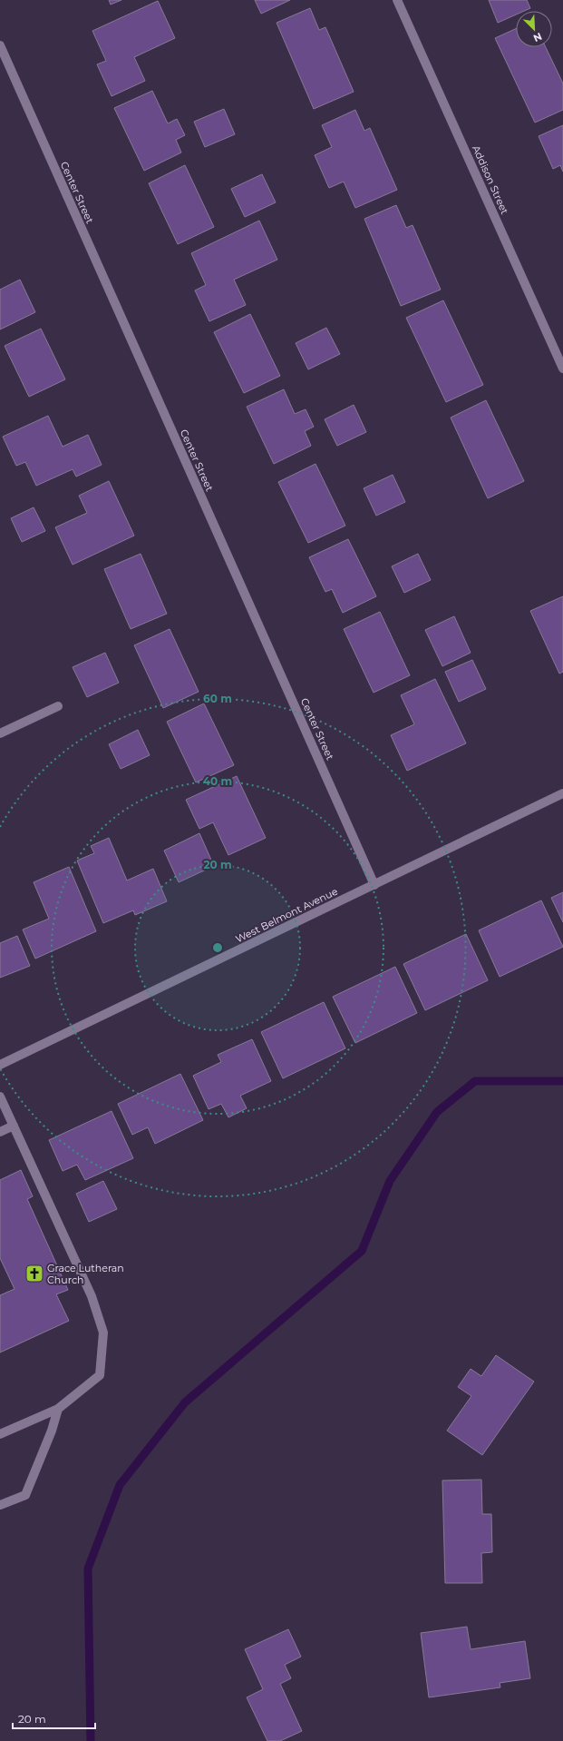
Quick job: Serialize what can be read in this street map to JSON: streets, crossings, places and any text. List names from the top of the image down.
{
  "streets": {
    "street": ["Addison Street", "Center Street", "West Belmont Avenue"]
  },
  "crossings": [
    ["Center Street", "West Belmont Avenue"]
  ],
  "places": {
    "church": ["Grace Lutheran Church"]
  },
  "scale_bar": "20 m",
  "north": "bottom right",
  "rings": ["60 m", "40 m", "20 m"]
}
